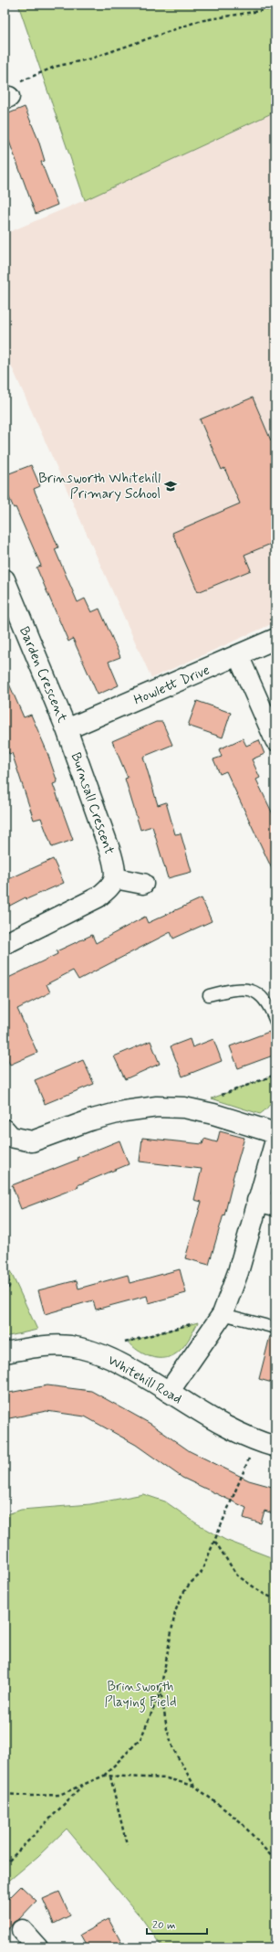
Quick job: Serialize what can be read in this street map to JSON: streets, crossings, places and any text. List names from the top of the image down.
{
  "streets": {
    "street": [
      "Barden Crescent",
      "Howlett Drive",
      "Burnsall Crescent",
      "Whitehill Road"
    ]
  },
  "crossings": [
    ["Barden Crescent", "Howlett Drive"],
    ["Barden Crescent", "Burnsall Crescent"],
    ["Howlett Drive", "Burnsall Crescent"]
  ],
  "parks": ["Brinsworth Playing Field"],
  "places": {
    "school or university": ["Brinsworth Whitehill Primary School"]
  },
  "scale_bar": "20 m"
}
